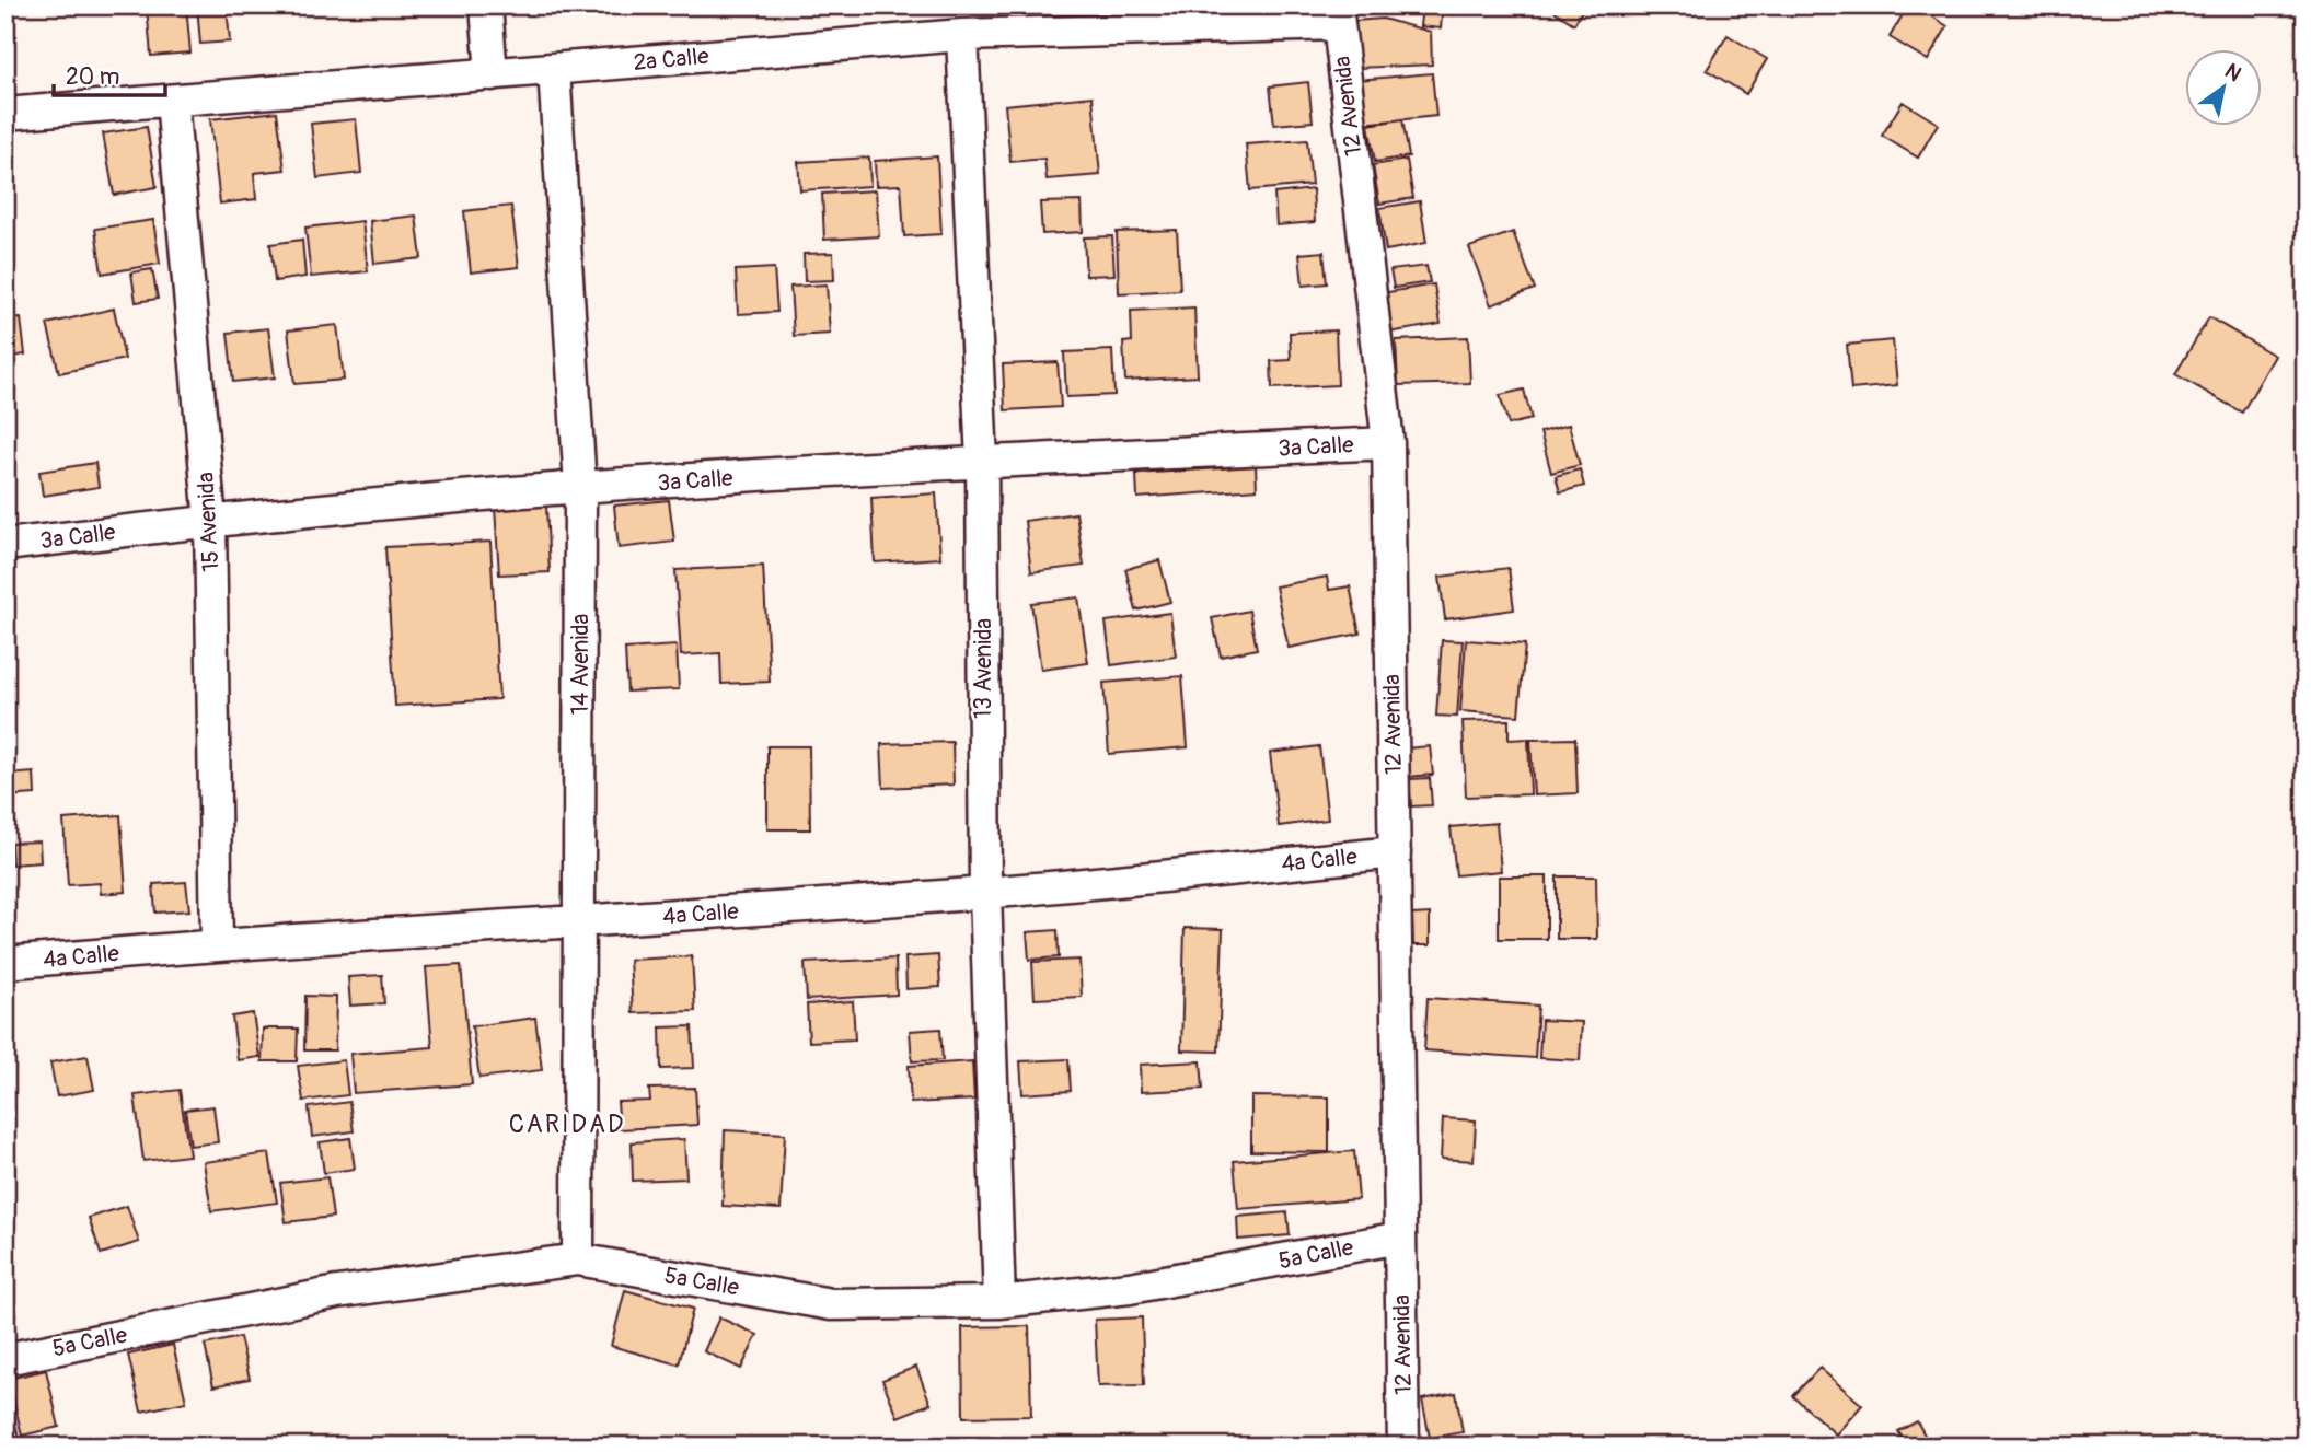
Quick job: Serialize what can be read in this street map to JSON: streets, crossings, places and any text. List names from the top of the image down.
{
  "streets": {
    "street": [
      "2a Calle",
      "12 Avenida",
      "3a Calle",
      "15 Avenida",
      "14 Avenida",
      "13 Avenida",
      "4a Calle",
      "5a Calle"
    ]
  },
  "crossings": [
    ["2a Calle", "12 Avenida"],
    ["2a Calle", "15 Avenida"],
    ["2a Calle", "14 Avenida"],
    ["2a Calle", "13 Avenida"],
    ["12 Avenida", "3a Calle"],
    ["12 Avenida", "4a Calle"],
    ["12 Avenida", "5a Calle"],
    ["3a Calle", "15 Avenida"],
    ["3a Calle", "14 Avenida"],
    ["3a Calle", "13 Avenida"],
    ["15 Avenida", "4a Calle"],
    ["14 Avenida", "4a Calle"],
    ["14 Avenida", "5a Calle"],
    ["13 Avenida", "4a Calle"],
    ["13 Avenida", "5a Calle"]
  ],
  "districts": ["CARIDAD"],
  "scale_bar": "20 m",
  "north": "top right"
}
